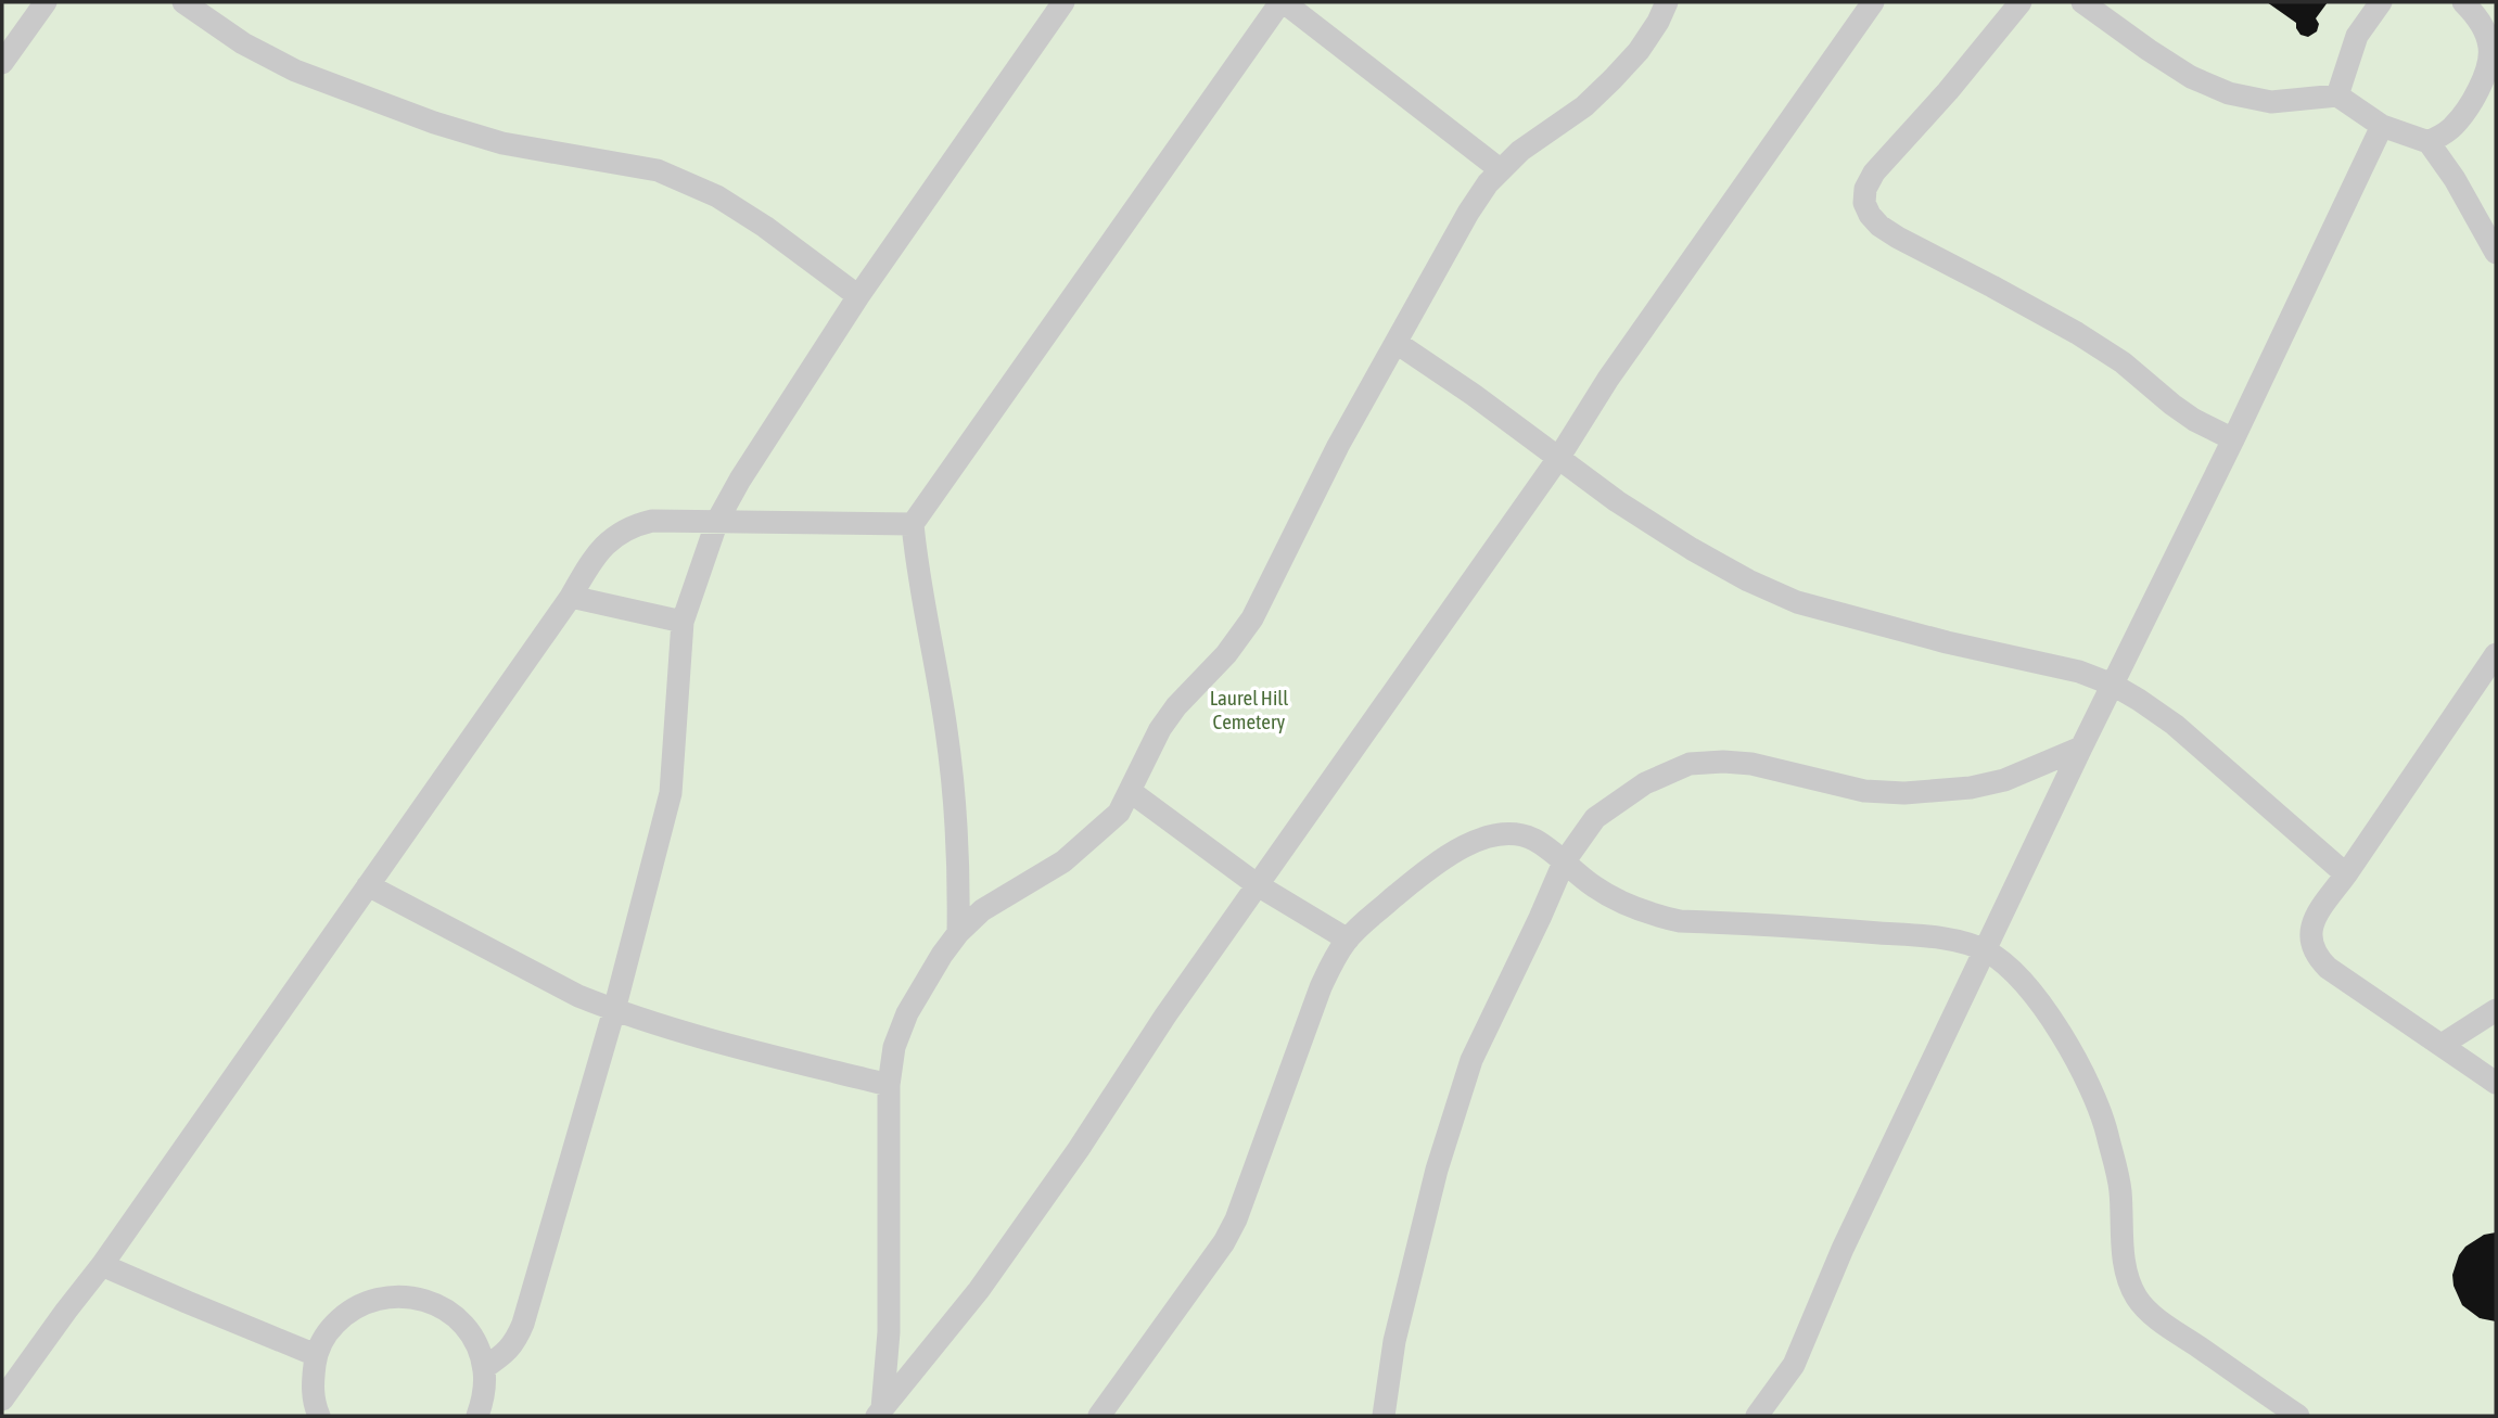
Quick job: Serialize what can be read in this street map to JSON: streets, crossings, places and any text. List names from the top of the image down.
{
  "parks": ["Laurel Hill Cemetery"]
}
